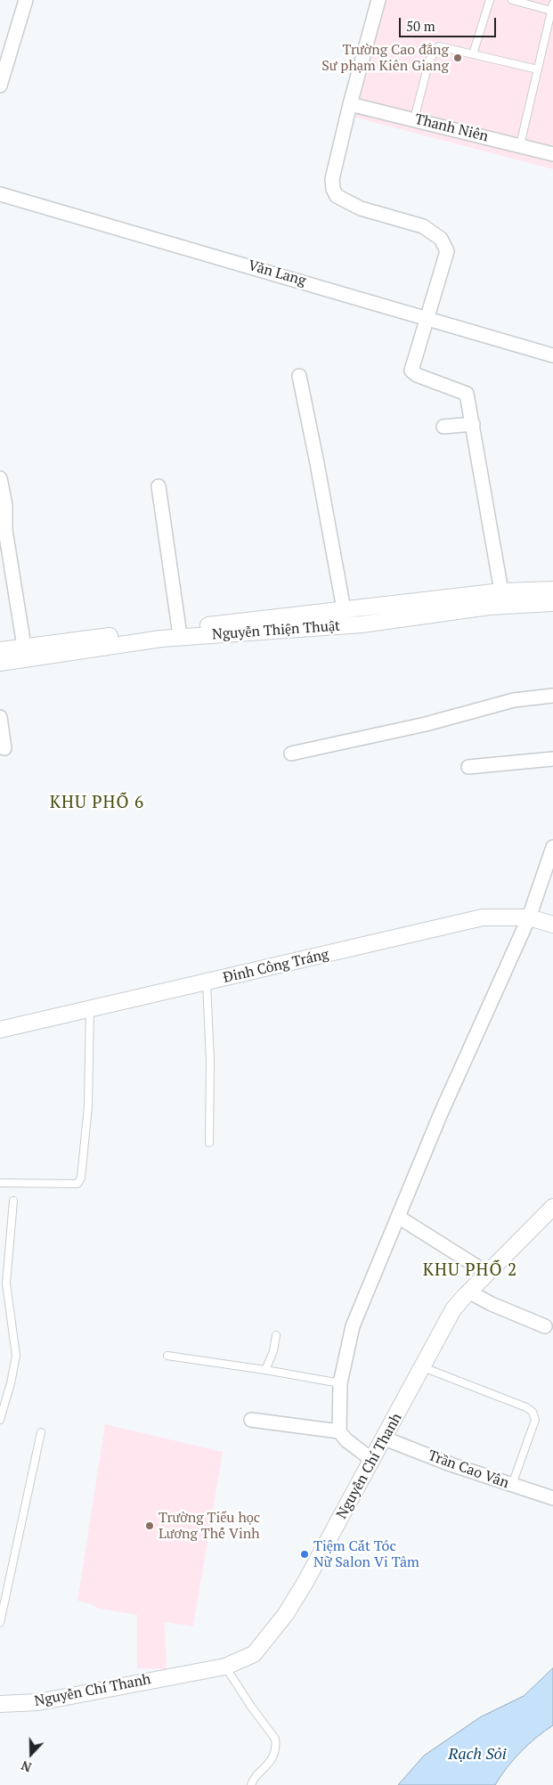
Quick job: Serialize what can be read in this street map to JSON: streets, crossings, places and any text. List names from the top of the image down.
{
  "streets": {
    "street": [
      "Thanh Niên",
      "Văn Lang",
      "Nguyễn Thiện Thuật",
      "Đinh Công Tráng",
      "Nguyễn Chí Thanh",
      "Trần Cao Vân"
    ]
  },
  "crossings": [
    ["Nguyễn Chí Thanh", "Trần Cao Vân"]
  ],
  "districts": ["KHU PHỐ 6", "KHU PHỐ 2"],
  "water": ["Rạch Sỏi"],
  "places": ["Trường Cao đẳng Sư phạm Kiên Giang", "Trường Tiểu học Lương Thế Vinh", "Tiệm Cắt Tóc Nữ Salon Vi Tâm"],
  "scale_bar": "50 m",
  "north": "bottom"
}
